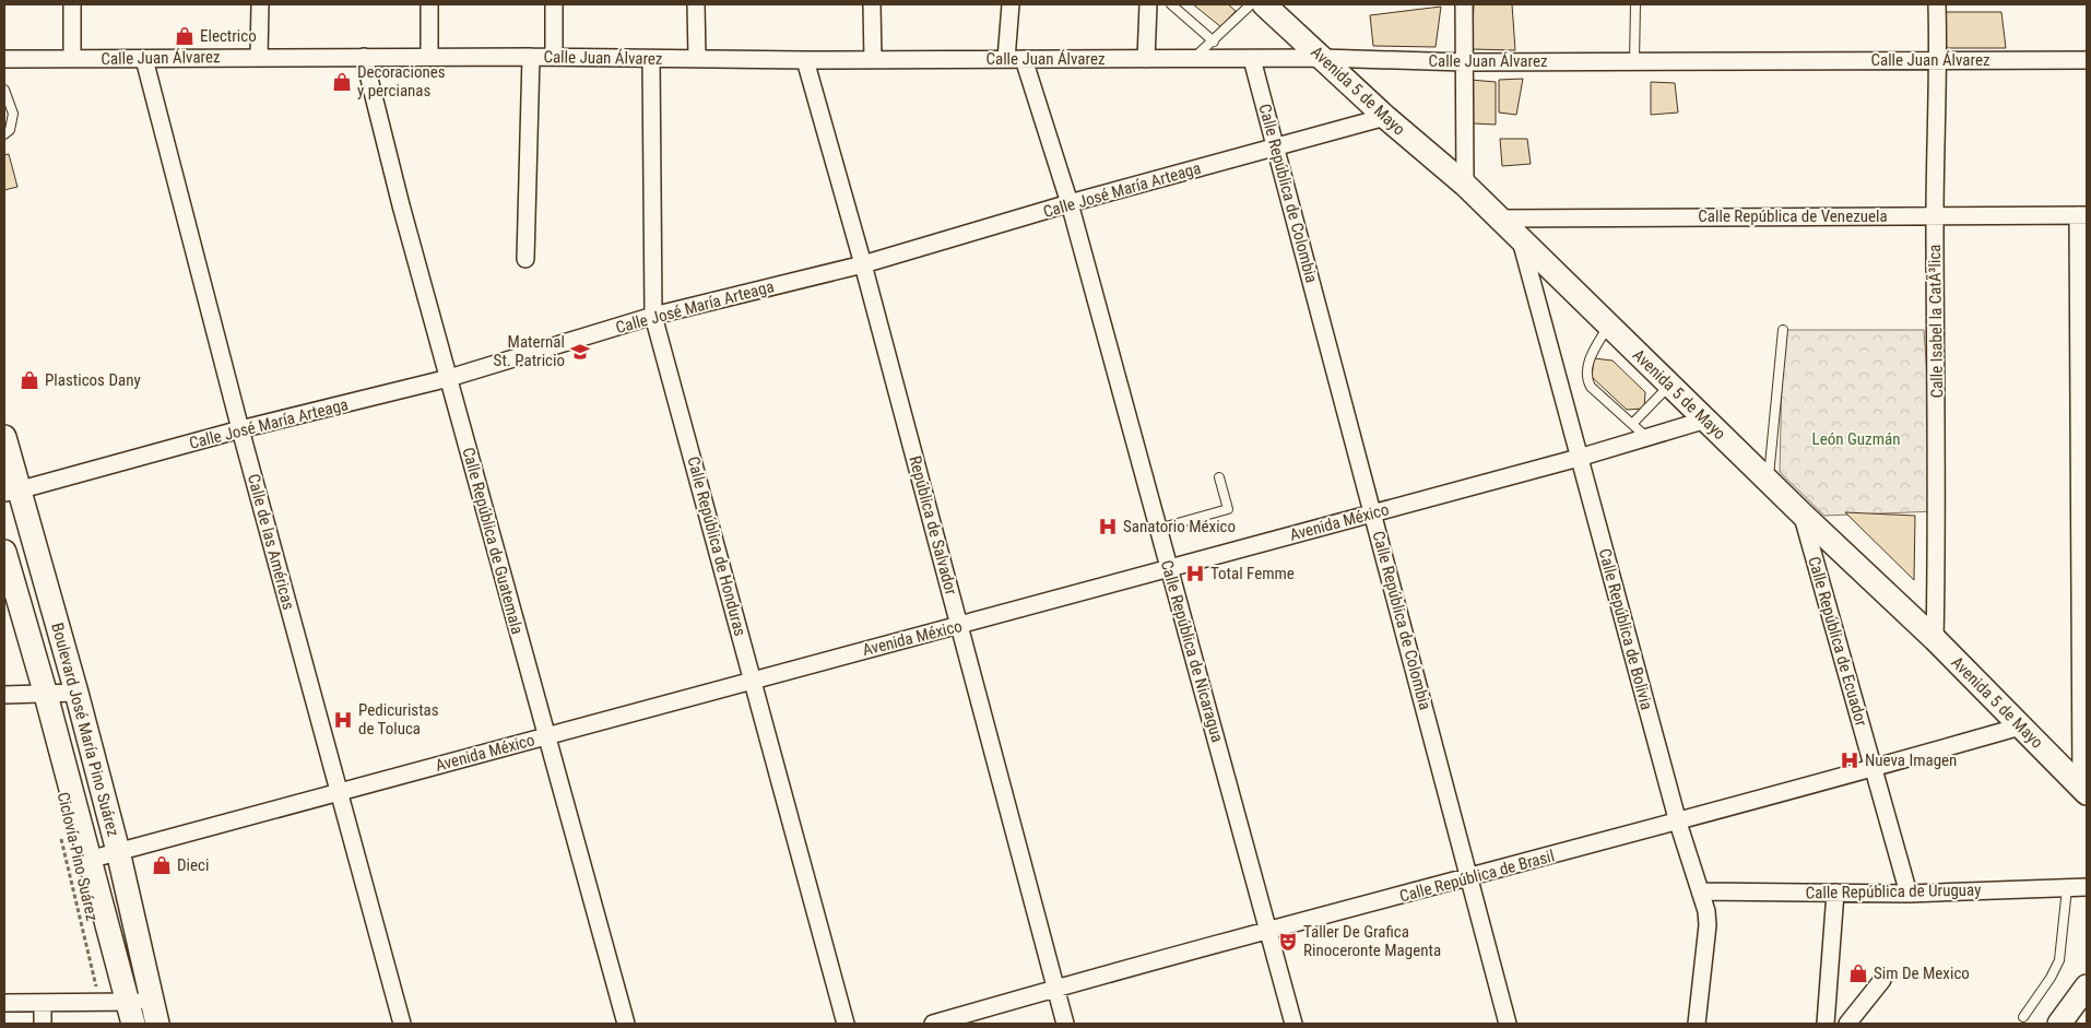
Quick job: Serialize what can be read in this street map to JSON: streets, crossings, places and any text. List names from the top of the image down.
{
  "streets": {
    "main road": ["Avenida 5 de Mayo", "Boulevard José María Pino Suárez"],
    "street": [
      "Calle Juan Álvarez",
      "Calle José María Arteaga",
      "Calle República de Colombia",
      "Calle República de Venezuela",
      "Calle Isabel la CatÃ³lica",
      "Avenida México",
      "República de Salvador",
      "Calle República de Guatemala",
      "Calle de las Américas",
      "Calle República de Honduras",
      "Calle República de Bolivia",
      "Calle República de Ecuador",
      "Calle República de Nicaragua",
      "Calle República de Brasil",
      "Calle República de Uruguay"
    ],
    "path": ["Ciclovía Pino Suárez"]
  },
  "crossings": [
    ["Calle Juan Álvarez", "Avenida 5 de Mayo"],
    ["Calle Juan Álvarez", "Calle República de Colombia"],
    ["Calle Juan Álvarez", "Calle Isabel la CatÃ³lica"],
    ["Calle Juan Álvarez", "República de Salvador"],
    ["Calle Juan Álvarez", "Calle República de Guatemala"],
    ["Calle Juan Álvarez", "Calle de las Américas"],
    ["Calle Juan Álvarez", "Calle República de Honduras"],
    ["Calle Juan Álvarez", "Calle República de Nicaragua"],
    ["Avenida 5 de Mayo", "Calle José María Arteaga"],
    ["Avenida 5 de Mayo", "Calle República de Venezuela"],
    ["Avenida 5 de Mayo", "Calle Isabel la CatÃ³lica"],
    ["Avenida 5 de Mayo", "Avenida México"],
    ["Avenida 5 de Mayo", "Calle República de Bolivia"],
    ["Avenida 5 de Mayo", "Calle República de Ecuador"],
    ["Avenida 5 de Mayo", "Calle República de Brasil"],
    ["Calle José María Arteaga", "Calle República de Colombia"],
    ["Calle José María Arteaga", "República de Salvador"],
    ["Calle José María Arteaga", "Calle República de Guatemala"],
    ["Calle José María Arteaga", "Calle de las Américas"],
    ["Calle José María Arteaga", "Calle República de Honduras"],
    ["Calle José María Arteaga", "Calle República de Nicaragua"],
    ["Calle José María Arteaga", "Boulevard José María Pino Suárez"],
    ["Calle República de Colombia", "Avenida México"],
    ["Calle República de Colombia", "Calle República de Brasil"],
    ["Calle República de Venezuela", "Calle Isabel la CatÃ³lica"],
    ["Avenida México", "República de Salvador"],
    ["Avenida México", "Calle República de Guatemala"],
    ["Avenida México", "Calle de las Américas"],
    ["Avenida México", "Calle República de Honduras"],
    ["Avenida México", "Calle República de Bolivia"],
    ["Avenida México", "Calle República de Nicaragua"],
    ["Avenida México", "Boulevard José María Pino Suárez"],
    ["República de Salvador", "Calle República de Brasil"],
    ["Calle República de Bolivia", "Calle República de Brasil"],
    ["Calle República de Bolivia", "Calle República de Uruguay"],
    ["Calle República de Ecuador", "Calle República de Brasil"],
    ["Calle República de Ecuador", "Calle República de Uruguay"],
    ["Calle República de Nicaragua", "Calle República de Brasil"]
  ],
  "parks": ["León Guzmán"],
  "places": {
    "shop": [
      "Electrico",
      "Decoraciones y percianas",
      "Plasticos Dany",
      "Dieci",
      "Sim De Mexico"
    ],
    "school or university": ["Maternal St. Patricio"],
    "hospital": [
      "Sanatorio México",
      "Total Femme",
      "Pedicuristas de Toluca",
      "Nueva Imagen"
    ],
    "theatre": ["Taller De Grafica Rinoceronte Magenta"]
  }
}
